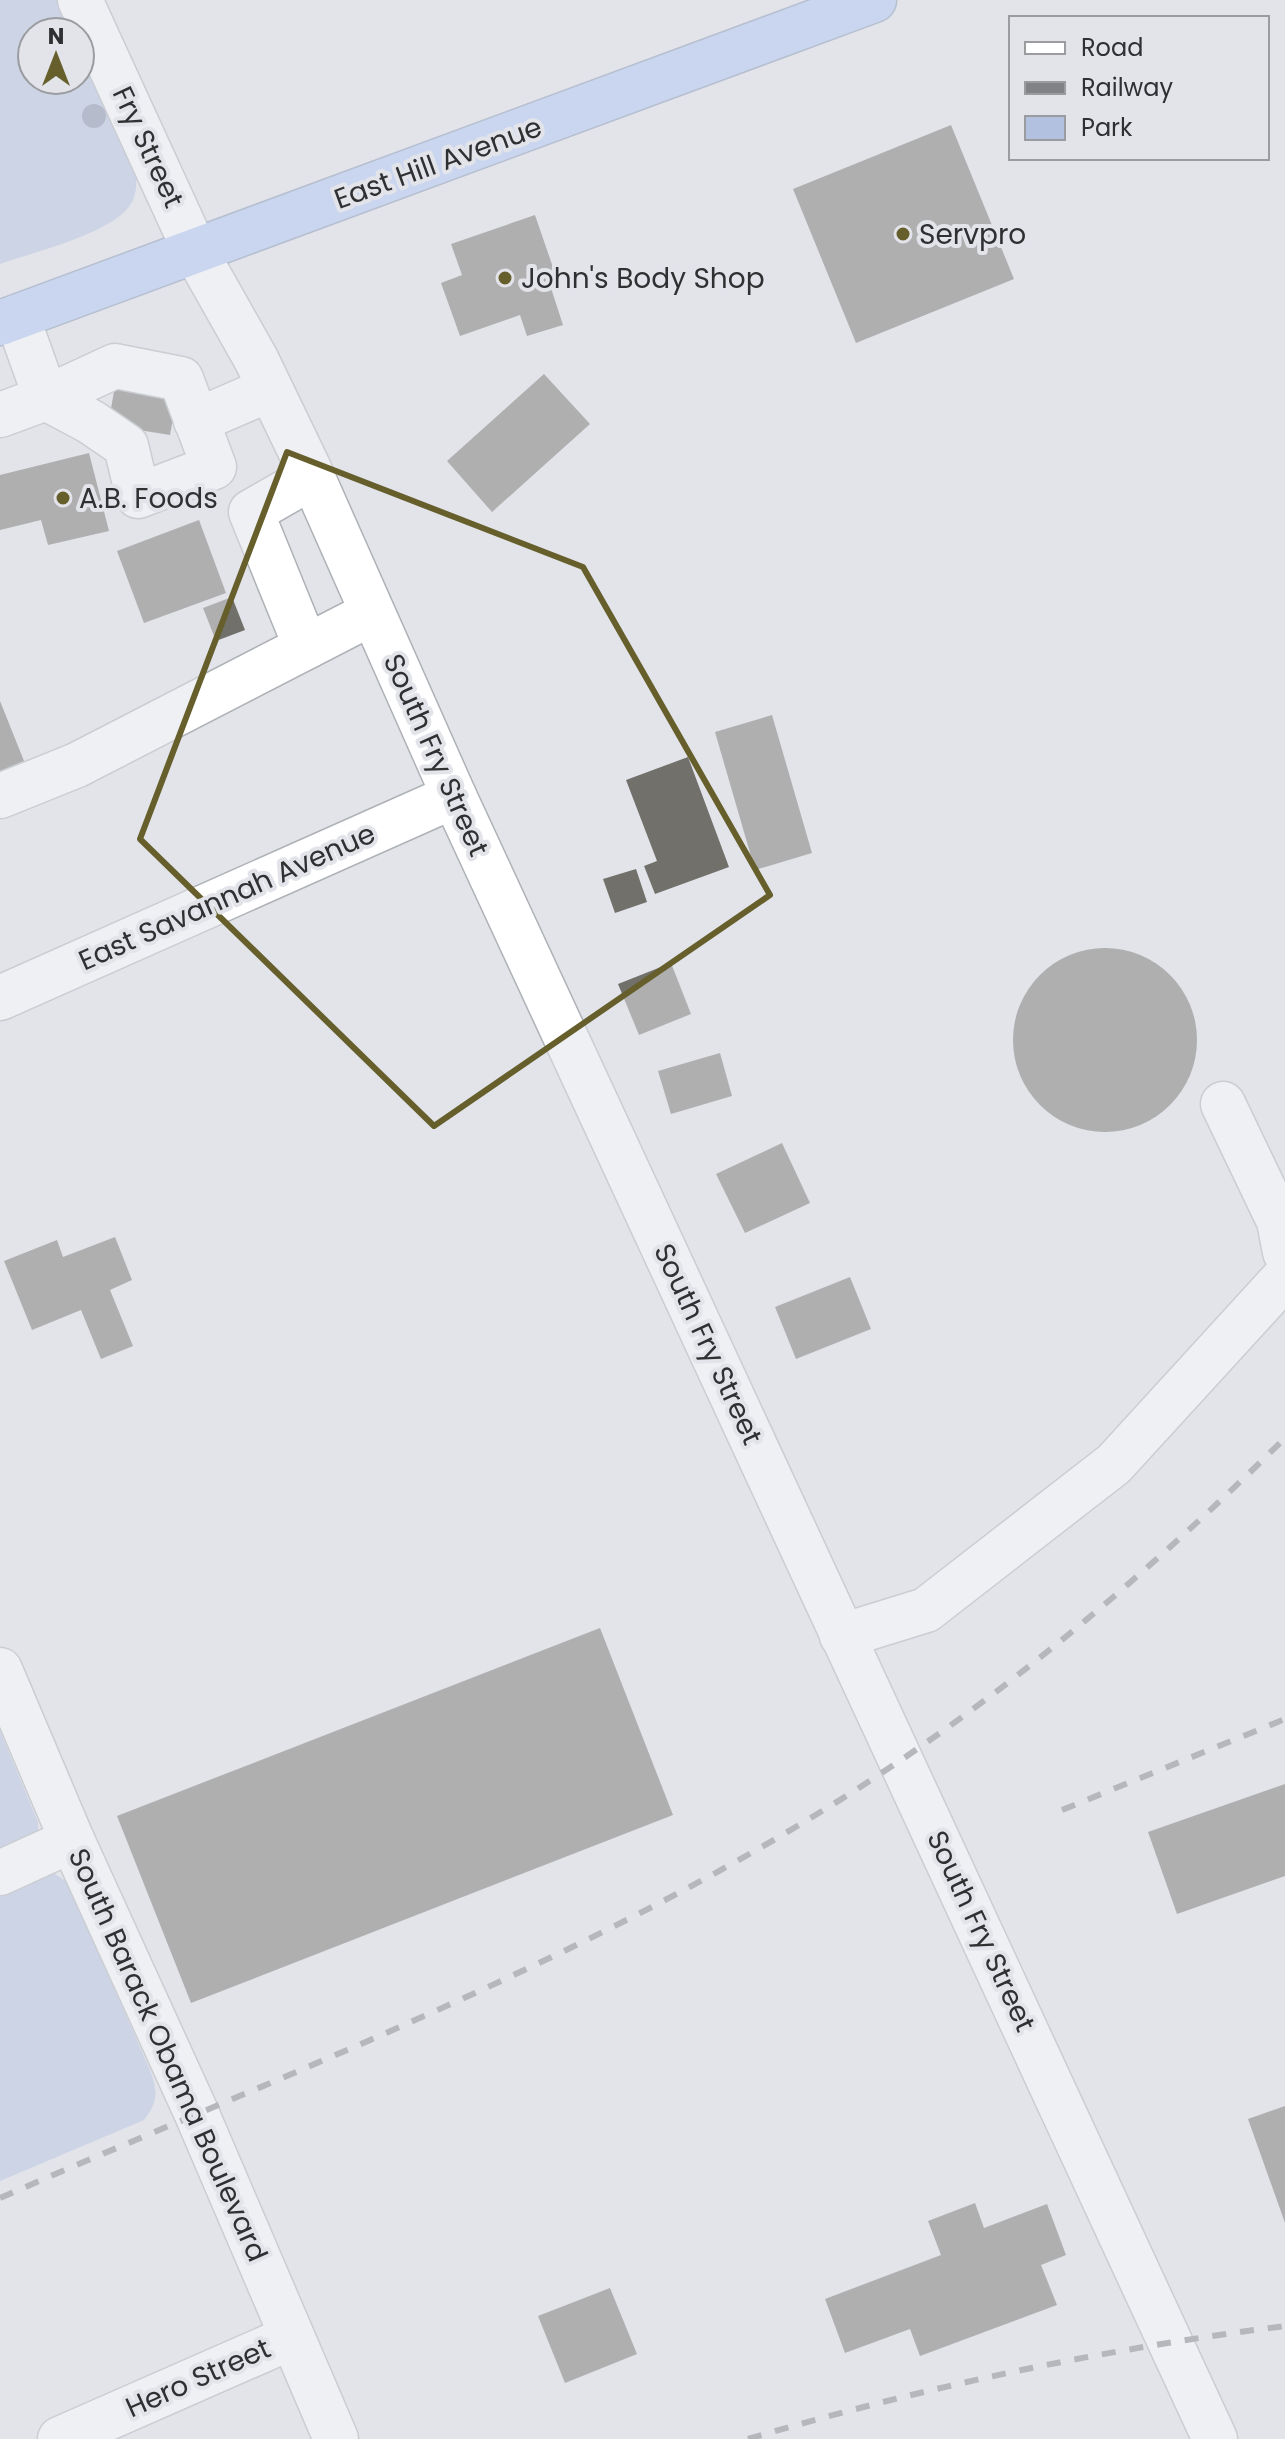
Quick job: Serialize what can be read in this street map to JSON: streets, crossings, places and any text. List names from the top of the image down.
{
  "streets": {
    "highway": ["East Hill Avenue"],
    "street": [
      "Fry Street",
      "South Fry Street",
      "East Savannah Avenue",
      "South Barack Obama Boulevard",
      "Hero Street"
    ]
  },
  "crossings": [
    ["Fry Street", "East Hill Avenue"],
    ["Fry Street", "South Fry Street"],
    ["East Hill Avenue", "South Fry Street"],
    ["South Fry Street", "East Savannah Avenue"],
    ["South Barack Obama Boulevard", "Hero Street"]
  ],
  "places": ["Servpro", "John's Body Shop", "A.B. Foods"],
  "legend": ["Road", "Railway", "Park"],
  "north": "top"
}
